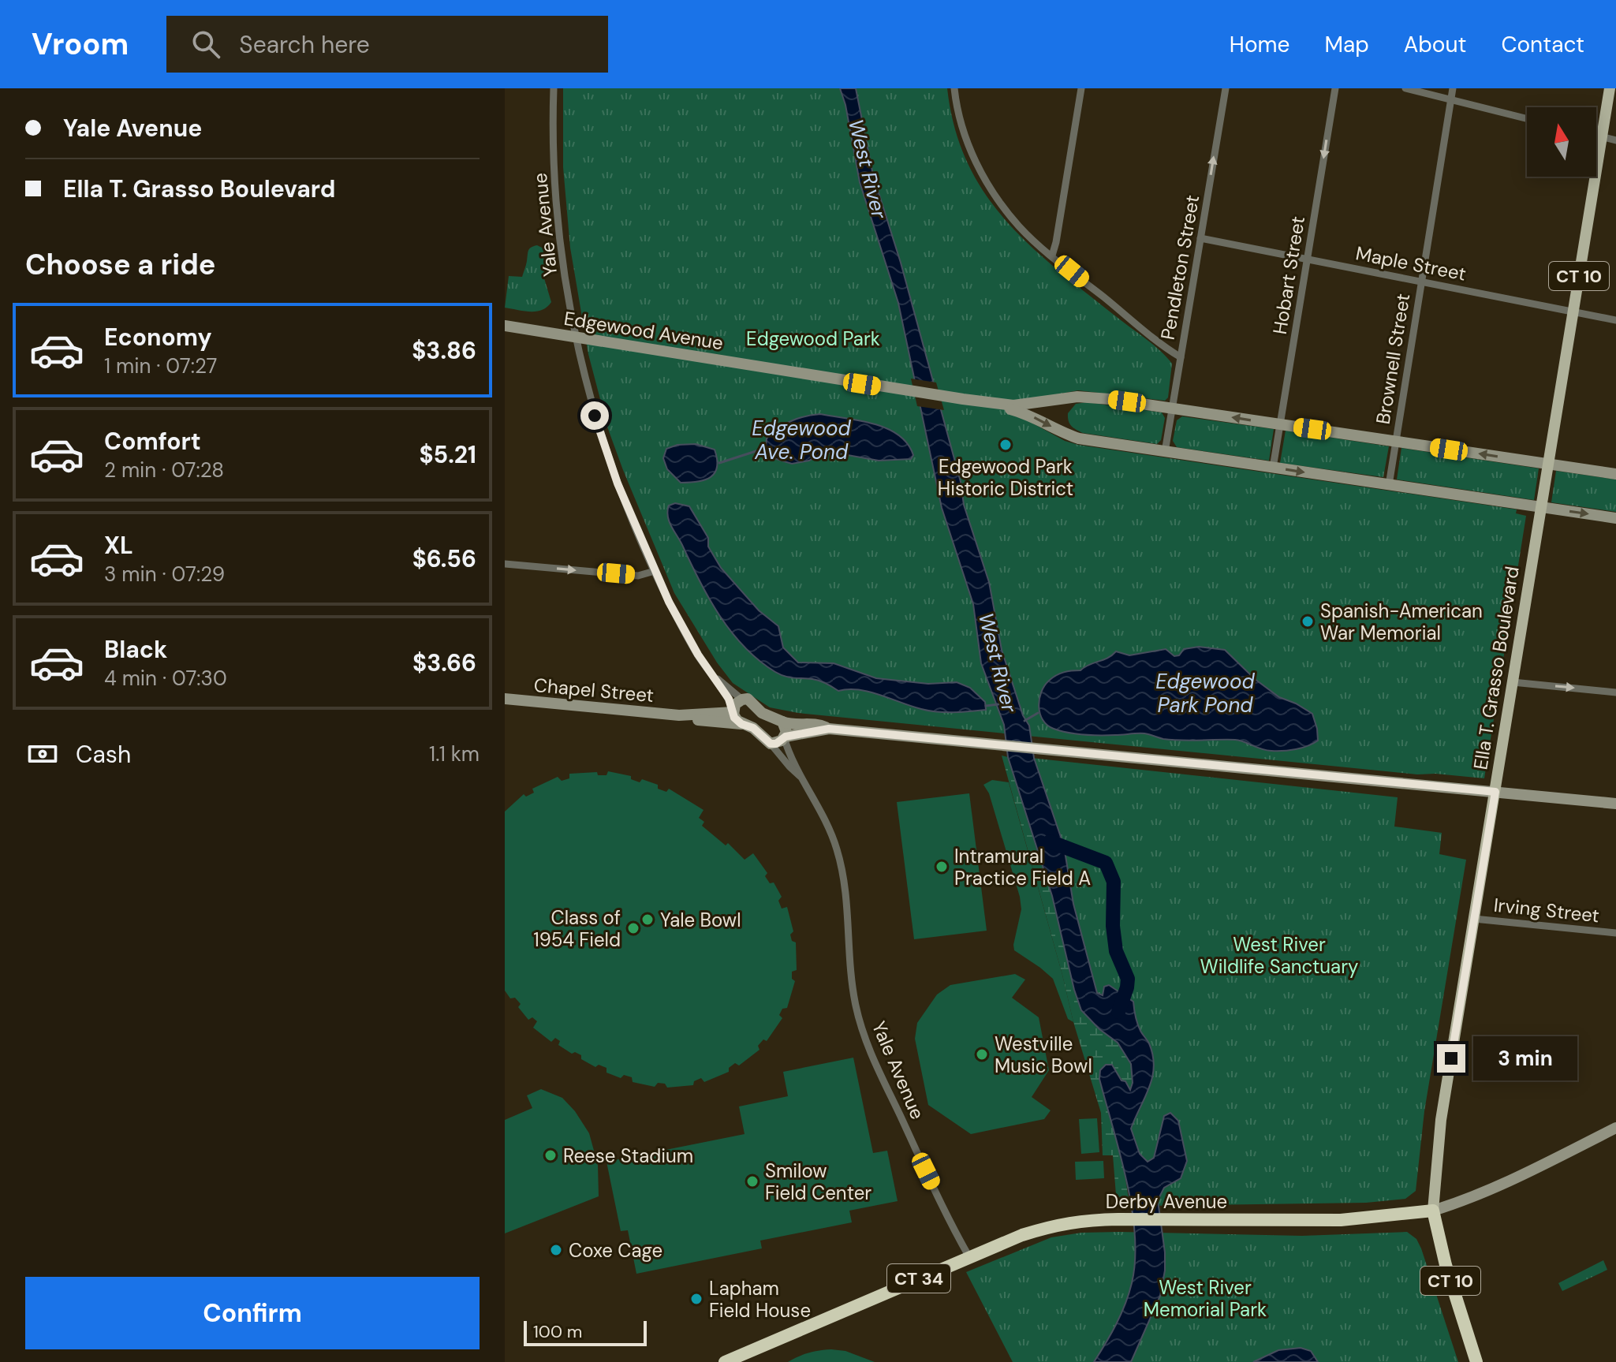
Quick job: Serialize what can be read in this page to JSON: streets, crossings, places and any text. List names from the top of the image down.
{
  "streets": {
    "highway": [
      "CT 10",
      "Ella T. Grasso Boulevard",
      "Derby Avenue",
      "CT 34"
    ],
    "street": [
      "Yale Avenue",
      "Maple Street",
      "Pendleton Street",
      "Hobart Street",
      "Edgewood Avenue",
      "Brownell Street",
      "Chapel Street",
      "Irving Street"
    ]
  },
  "crossings": [
    ["Yale Avenue", "Edgewood Avenue"],
    ["Yale Avenue", "Chapel Street"],
    ["Yale Avenue", "Derby Avenue"],
    ["Maple Street", "Pendleton Street"],
    ["Maple Street", "Hobart Street"],
    ["Maple Street", "Brownell Street"],
    ["Maple Street", "Ella T. Grasso Boulevard"],
    ["Pendleton Street", "Edgewood Avenue"],
    ["Hobart Street", "Edgewood Avenue"],
    ["Edgewood Avenue", "Brownell Street"],
    ["Edgewood Avenue", "Ella T. Grasso Boulevard"],
    ["Ella T. Grasso Boulevard", "Irving Street"],
    ["Ella T. Grasso Boulevard", "Derby Avenue"]
  ],
  "one_way": ["Pendleton Street", "Hobart Street"],
  "water": ["West River", "Edgewood Ave. Pond", "Edgewood Park Pond"],
  "parks": ["Edgewood Park", "West River Wildlife Sanctuary", "West River Memorial Park"],
  "places": [
    "Edgewood Park Historic District",
    "Spanish-American War Memorial",
    "Intramural Practice Field A",
    "Yale Bowl",
    "Class of 1954 Field",
    "Westville Music Bowl",
    "Reese Stadium",
    "Smilow Field Center",
    "Coxe Cage",
    "Lapham Field House"
  ],
  "scale_bar": "100 m",
  "north": "top",
  "page": {
    "header": "Vroom",
    "search": "Search here",
    "nav": [
      "Home",
      "Map",
      "About",
      "Contact"
    ],
    "banner": ["Yale Avenue", "Ella T. Grasso Boulevard"],
    "heading": "Choose a ride",
    "list": [
      {
        "name": "Economy",
        "note": "1 min · 07:27",
        "value": "$3.86"
      },
      {
        "name": "Comfort",
        "note": "2 min · 07:28",
        "value": "$5.21"
      },
      {
        "name": "XL",
        "note": "3 min · 07:29",
        "value": "$6.56"
      },
      {
        "name": "Black",
        "note": "4 min · 07:30",
        "value": "$3.66"
      }
    ],
    "pay": ["Cash", "1.1 km"],
    "bubble": "3 min",
    "buttons": "Confirm",
    "scale": "100 m"
  }
}
